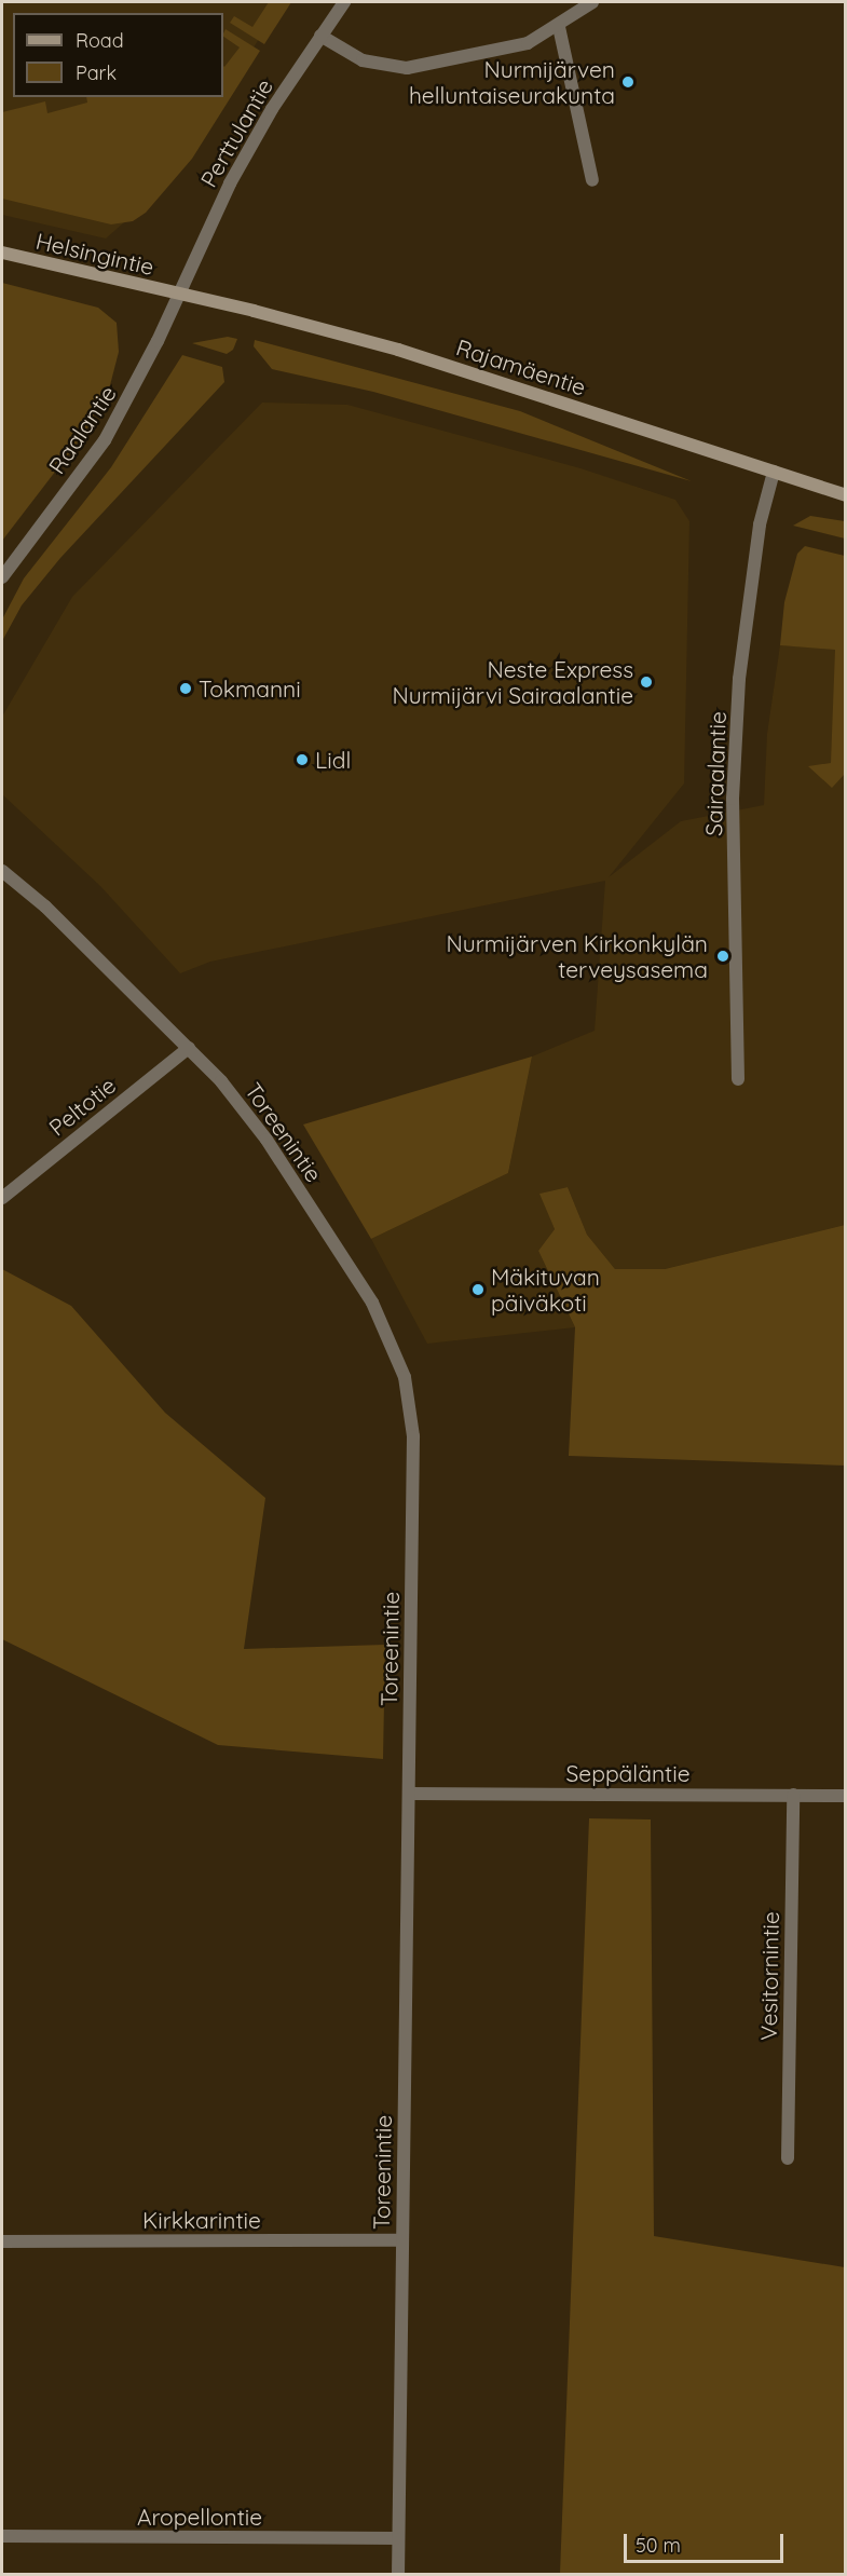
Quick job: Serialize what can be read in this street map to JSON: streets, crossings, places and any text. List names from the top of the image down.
{
  "streets": {
    "main road": ["Helsingintie", "Rajamäentie"],
    "street": [
      "Perttulantie",
      "Raalantie",
      "Sairaalantie",
      "Peltotie",
      "Toreenintie",
      "Seppäläntie",
      "Vesitornintie",
      "Kirkkarintie",
      "Aropellontie"
    ]
  },
  "crossings": [
    ["Perttulantie", "Helsingintie"],
    ["Perttulantie", "Rajamäentie"],
    ["Perttulantie", "Raalantie"],
    ["Helsingintie", "Rajamäentie"],
    ["Helsingintie", "Raalantie"],
    ["Rajamäentie", "Raalantie"],
    ["Rajamäentie", "Sairaalantie"],
    ["Peltotie", "Toreenintie"],
    ["Toreenintie", "Seppäläntie"],
    ["Toreenintie", "Kirkkarintie"],
    ["Toreenintie", "Aropellontie"],
    ["Seppäläntie", "Vesitornintie"]
  ],
  "places": [
    "Nurmijärven helluntaiseurakunta",
    "Neste Express Nurmijärvi Sairaalantie",
    "Tokmanni",
    "Lidl",
    "Nurmijärven Kirkonkylän terveysasema",
    "Mäkituvan päiväkoti"
  ],
  "legend": ["Road", "Park"],
  "scale_bar": "50 m"
}
